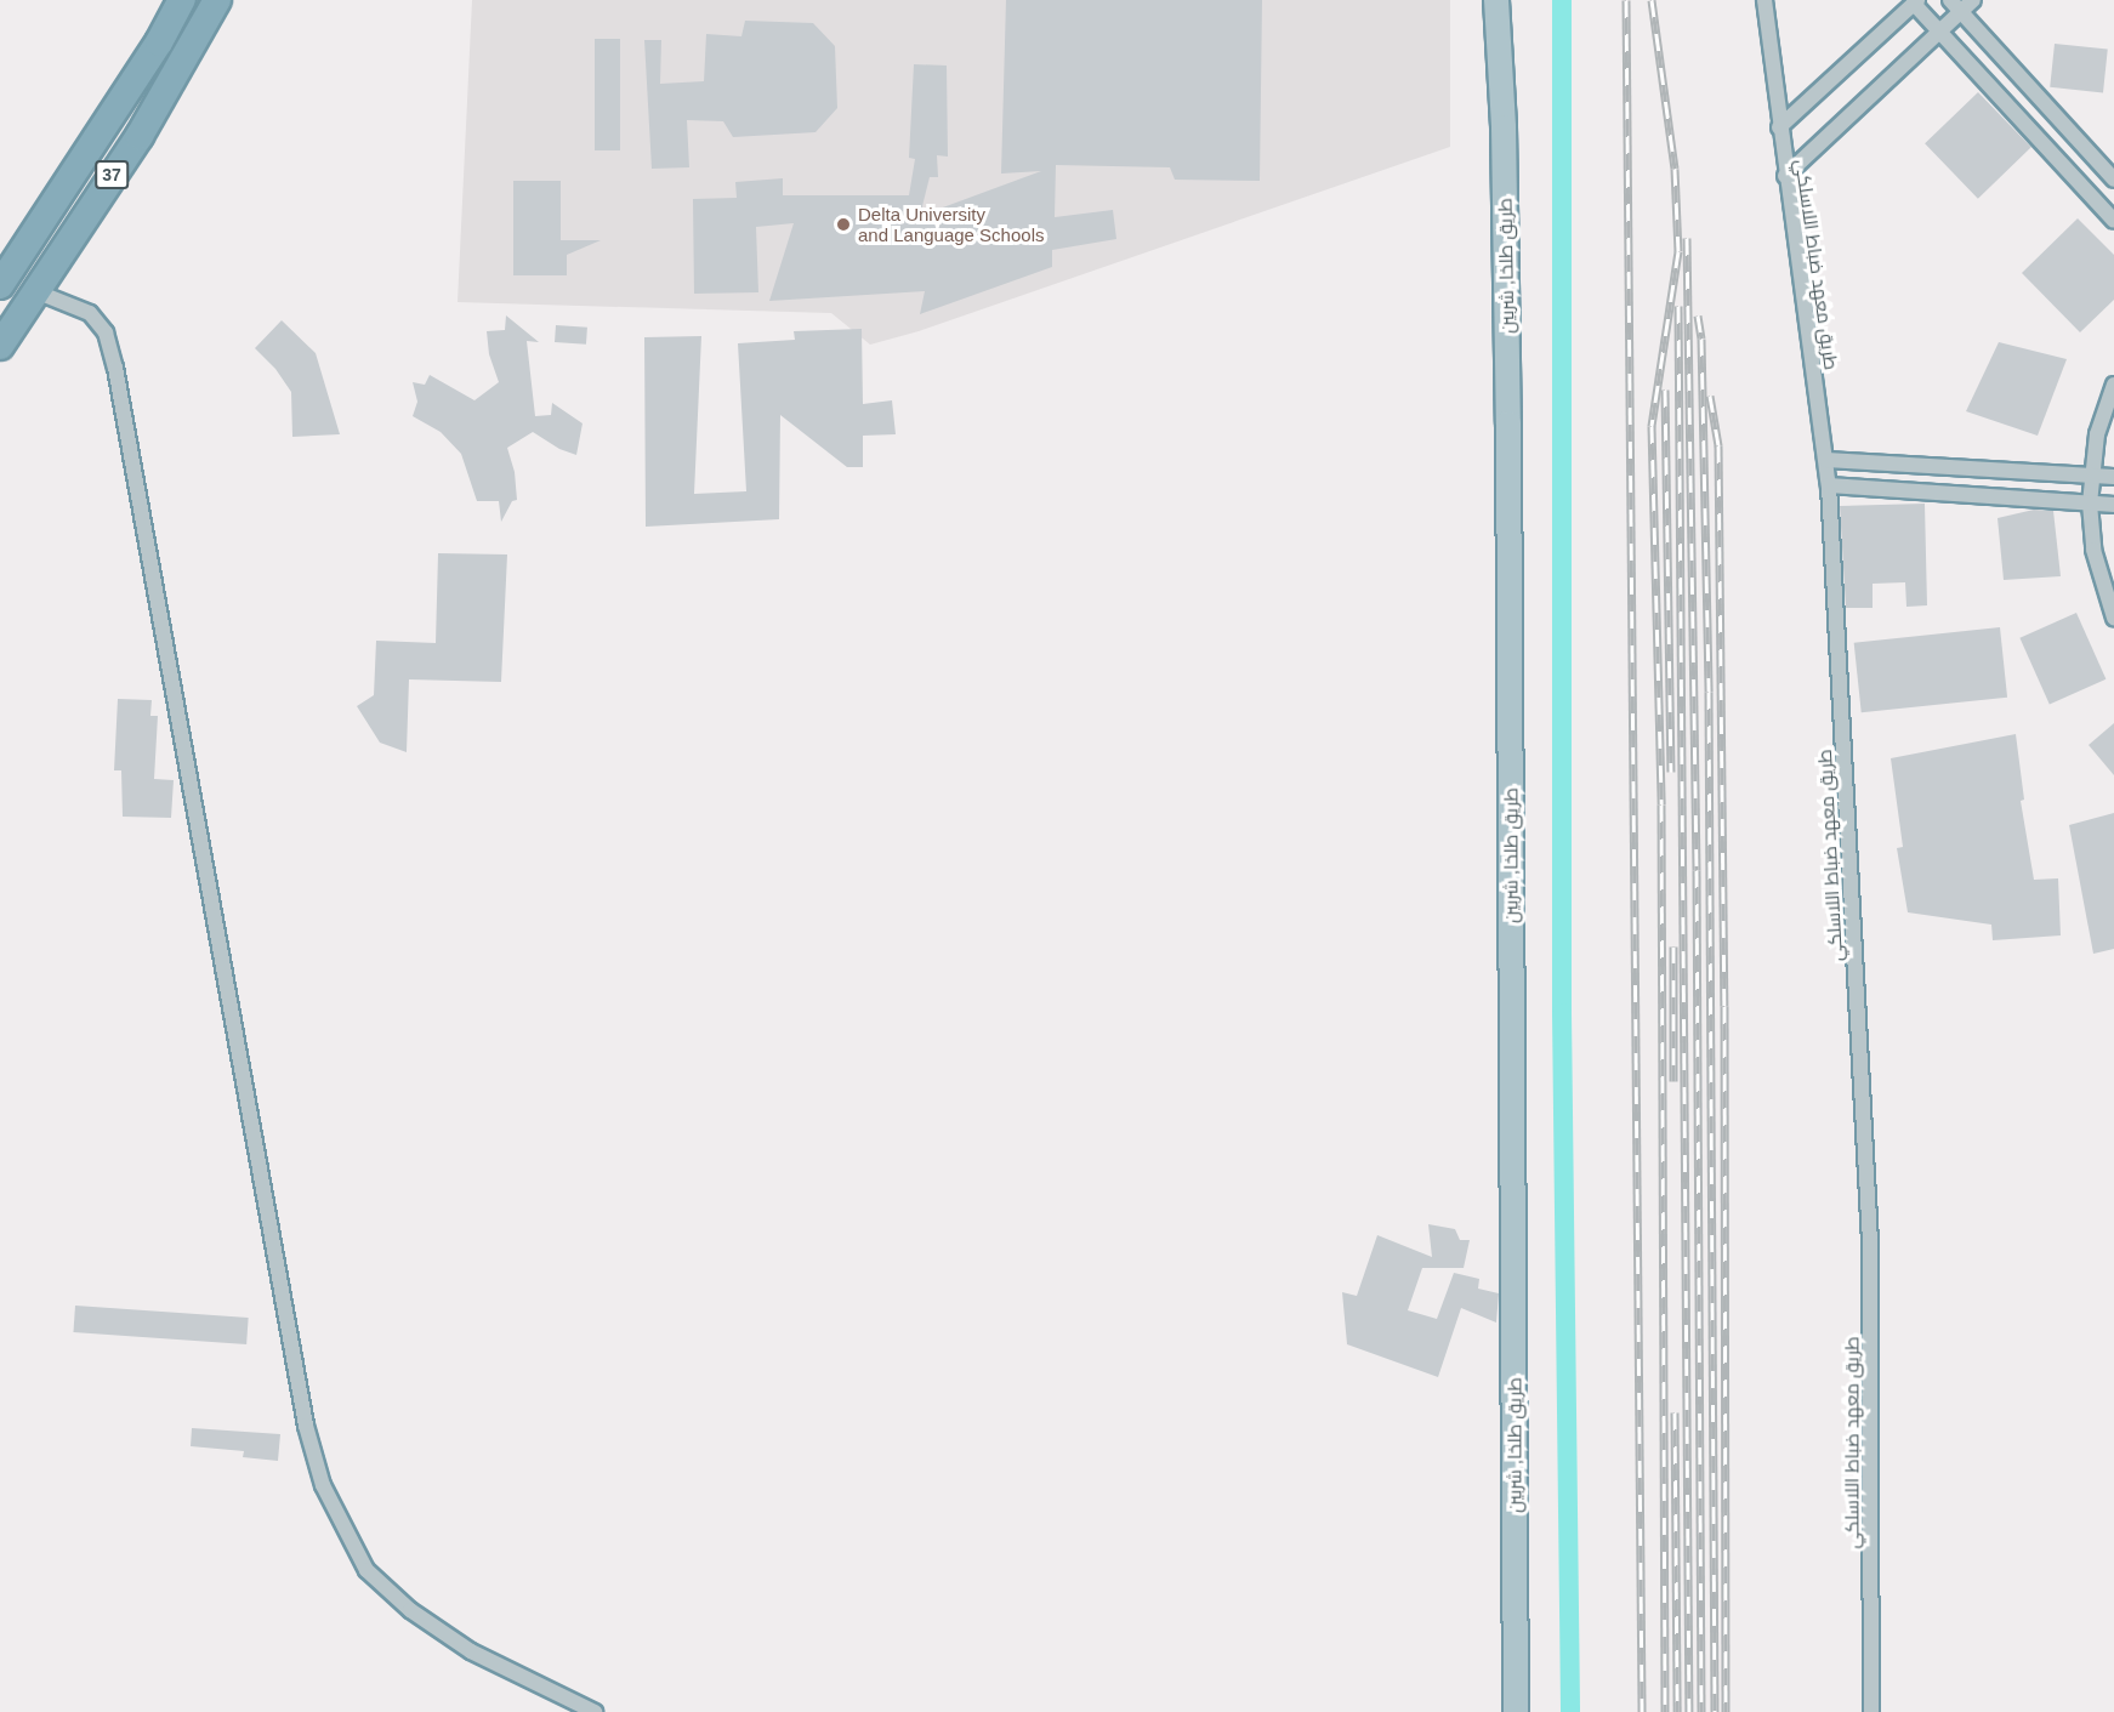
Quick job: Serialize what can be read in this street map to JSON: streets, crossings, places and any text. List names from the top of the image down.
{
  "streets": {
    "highway": ["37"],
    "main road": ["طريق طلخا, شربين"],
    "street": ["طريق معهد ضباط اللاسلكي"]
  },
  "places": ["Delta University and Language Schools"]
}
